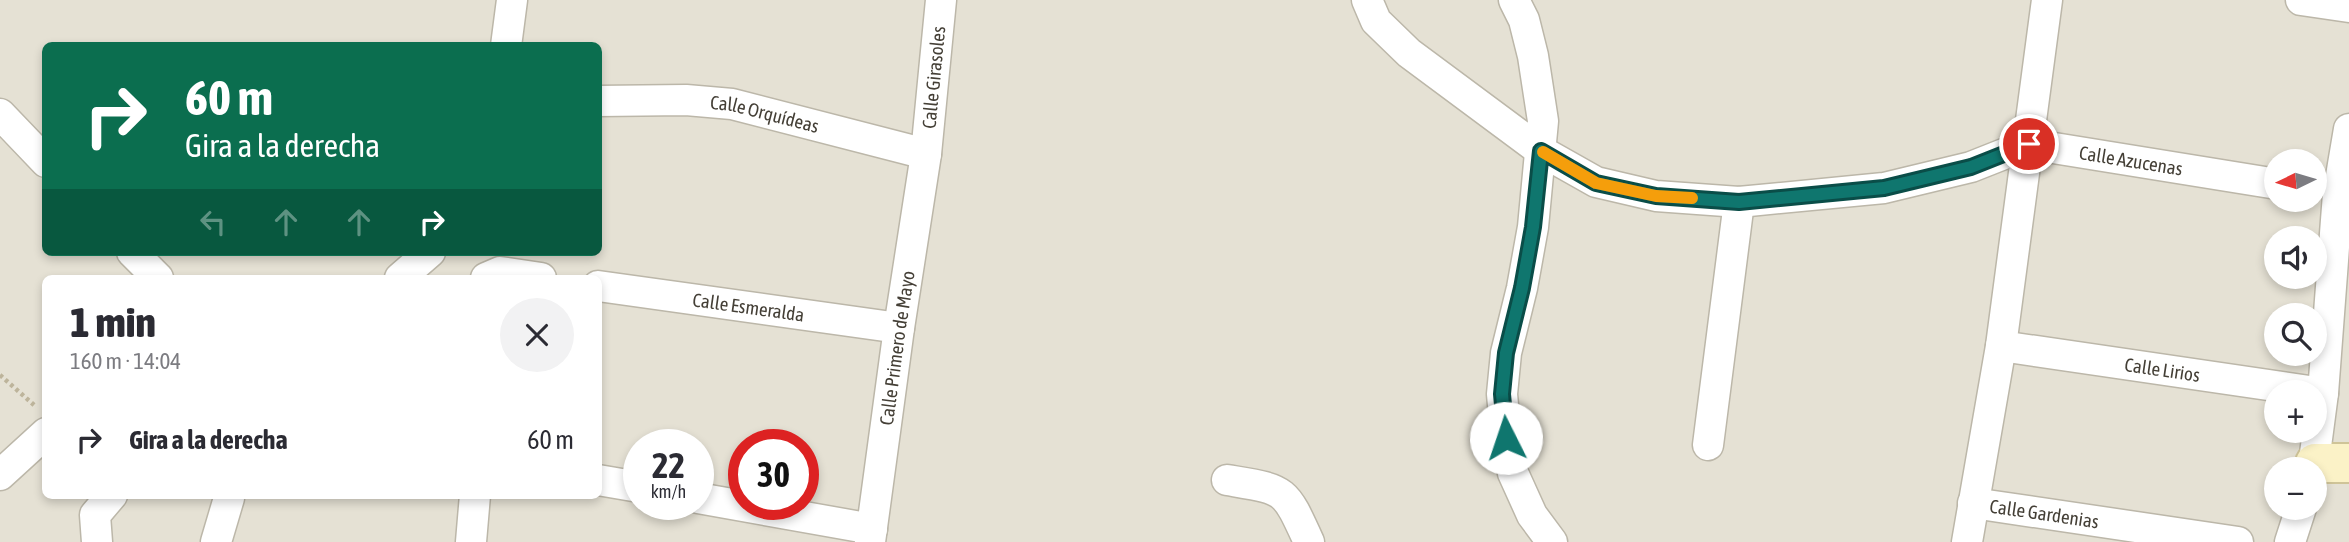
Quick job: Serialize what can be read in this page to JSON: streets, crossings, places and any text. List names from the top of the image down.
{
  "streets": {
    "street": [
      "Calle Girasoles",
      "Calle Orquídeas",
      "Calle Azucenas",
      "Calle Esmeralda",
      "Calle Primero de Mayo",
      "Calle Lirios",
      "Calle Gardenias"
    ]
  },
  "crossings": [
    ["Calle Girasoles", "Calle Orquídeas"],
    ["Calle Girasoles", "Calle Primero de Mayo"],
    ["Calle Orquídeas", "Calle Primero de Mayo"],
    ["Calle Esmeralda", "Calle Primero de Mayo"]
  ],
  "north": "left",
  "page": {
    "turn": ["60 m", "Gira a la derecha"],
    "map_buttons": ["+", "−"],
    "heading": ["1 min", "160 m · 14:04"],
    "list": [
      {
        "name": "Gira a la derecha",
        "value": "60 m"
      }
    ],
    "speed": "22 km/h",
    "limit": "30"
  }
}
